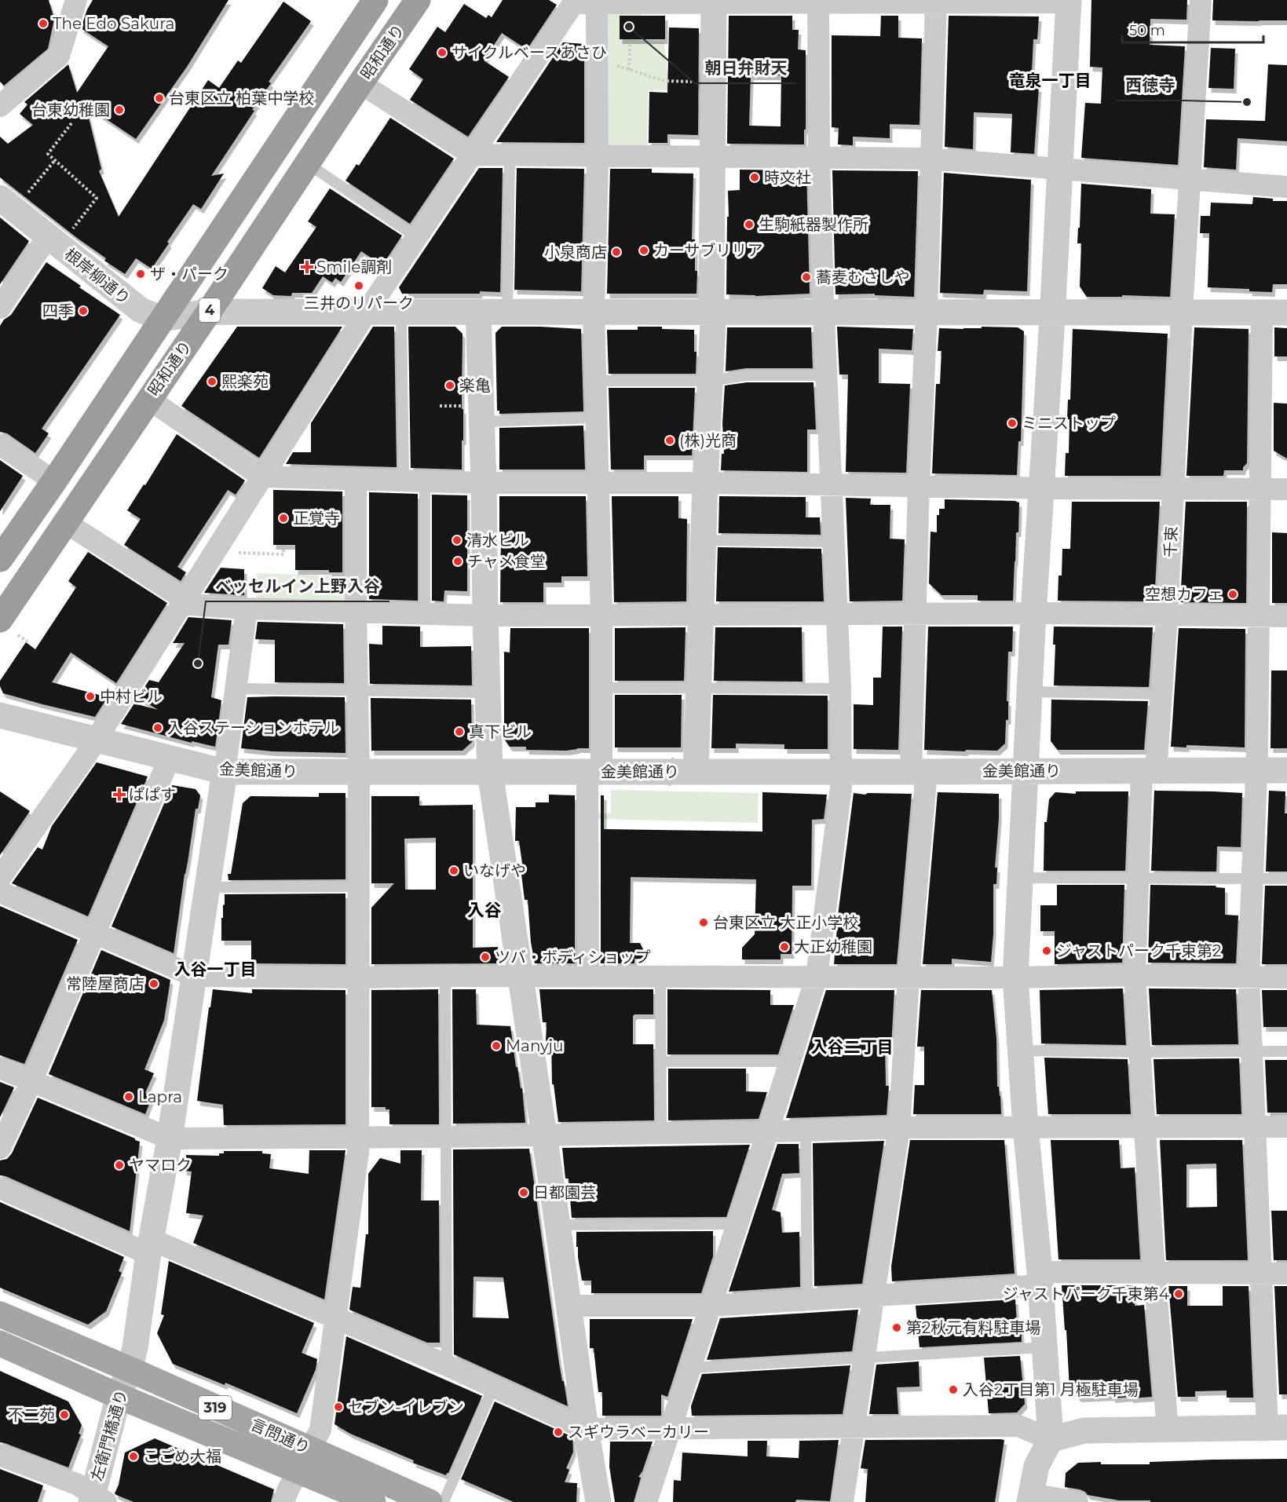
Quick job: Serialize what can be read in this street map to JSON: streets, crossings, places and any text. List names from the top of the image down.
{
  "streets": {
    "highway": ["昭和通り", "4"],
    "main road": ["319", "言問通り"],
    "street": [
      "根岸柳通り",
      "千束",
      "金美館通り",
      "左衛門橋通り"
    ]
  },
  "crossings": [
    ["根岸柳通り", "4"],
    ["千束", "金美館通り"],
    ["金美館通り", "左衛門橋通り"],
    ["左衛門橋通り", "言問通り"]
  ],
  "districts": [
    "竜泉一丁目",
    "入谷",
    "入谷一丁目",
    "入谷二丁目"
  ],
  "places": {
    "other": [
      "The Edo Sakura",
      "朝日弁財天",
      "サイクルベースあさひ",
      "台東区立 柏葉中学校",
      "西徳寺",
      "台東幼稚園",
      "時文社",
      "生駒紙器製作所",
      "カーサブリリア",
      "小泉商店",
      "ザ・パーク",
      "蕎麦むさしや",
      "三井のリパーク",
      "四季",
      "熙楽苑",
      "楽亀",
      "ミニストップ",
      "(株)光商",
      "正覚寺",
      "清水ビル",
      "チャメ食堂",
      "空想カフェ",
      "ベッセルイン上野入谷",
      "中村ビル",
      "入谷ステーションホテル",
      "真下ビル",
      "いなげや",
      "台東区立 大正小学校",
      "大正幼稚園",
      "ジャストパーク千束第2",
      "ツバ・ボディショップ",
      "常陸屋商店",
      "Manyju",
      "Lapra",
      "ヤマロク",
      "日都園芸",
      "ジャストパーク千束第4",
      "第2秋元有料駐車場",
      "入谷2丁目第1 月極駐車場",
      "セブン-イレブン",
      "不二苑",
      "スギウラベーカリー",
      "こごめ大福"
    ],
    "health": ["Smile調剤", "ぱぱす"]
  },
  "scale_bar": "50 m"
}
